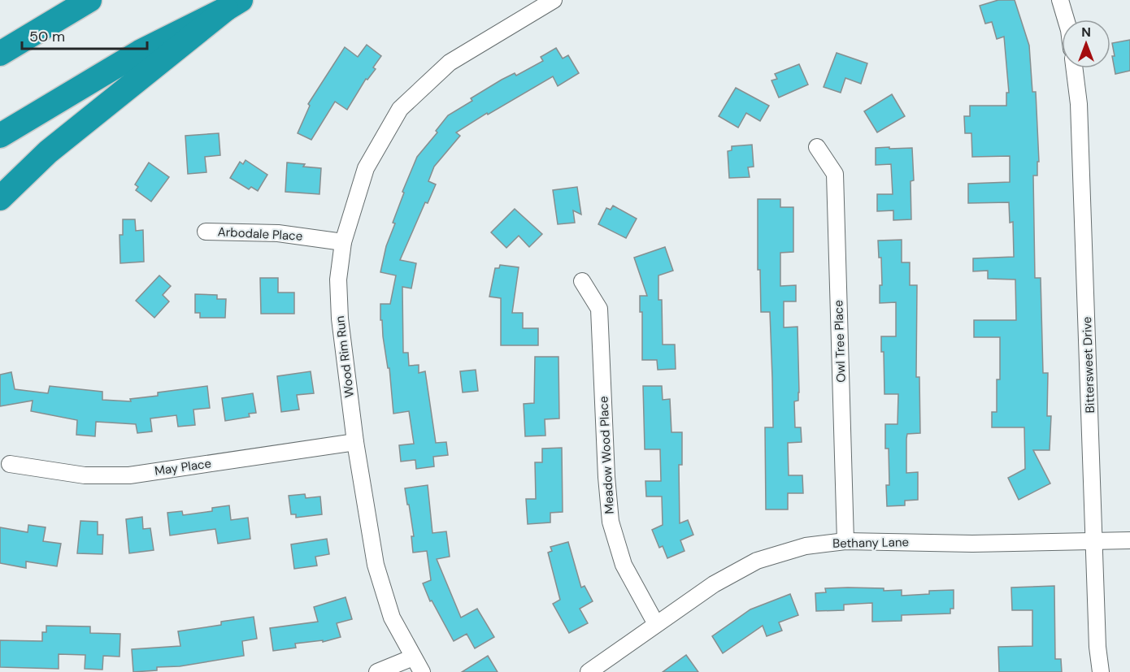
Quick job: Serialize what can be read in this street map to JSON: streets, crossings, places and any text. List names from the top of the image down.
{
  "streets": {
    "street": [
      "Arbodale Place",
      "Owl Tree Place",
      "Wood Rim Run",
      "Bittersweet Drive",
      "Meadow Wood Place",
      "May Place",
      "Bethany Lane"
    ]
  },
  "crossings": [
    ["Arbodale Place", "Wood Rim Run"],
    ["Owl Tree Place", "Bethany Lane"],
    ["Wood Rim Run", "May Place"],
    ["Bittersweet Drive", "Bethany Lane"],
    ["Meadow Wood Place", "Bethany Lane"]
  ],
  "scale_bar": "50 m",
  "north": "top"
}
